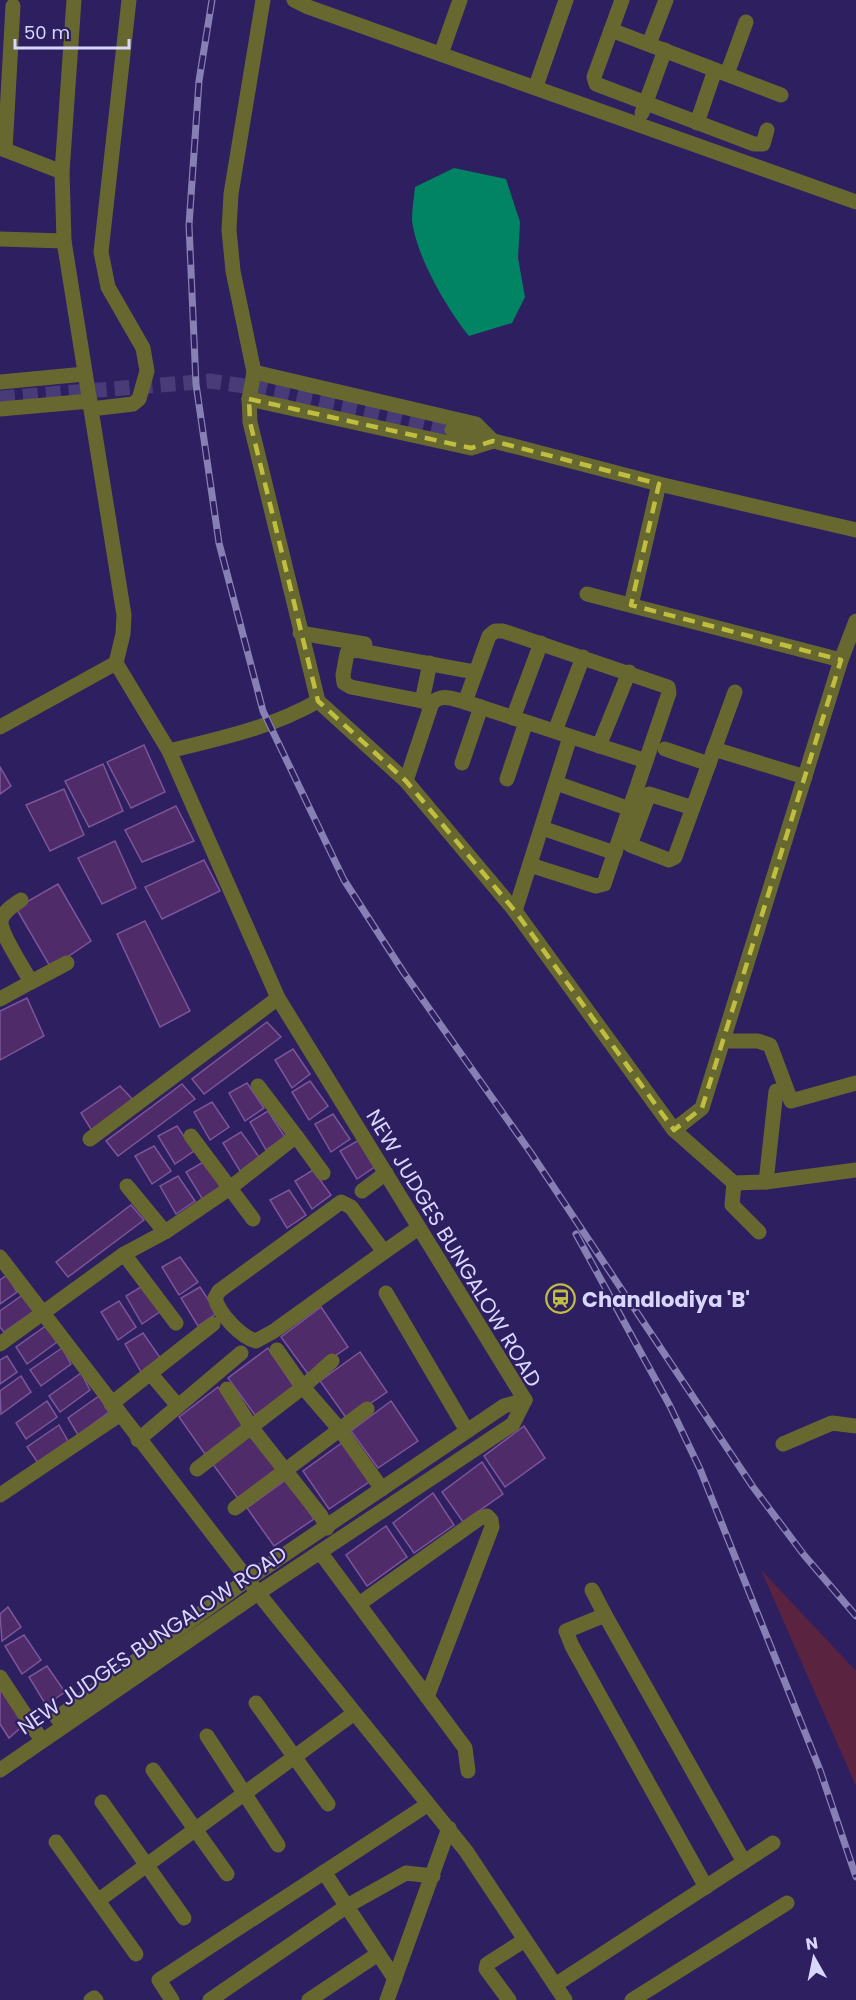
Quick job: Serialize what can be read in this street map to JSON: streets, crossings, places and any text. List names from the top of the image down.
{
  "streets": {
    "street": ["NEW JUDGES BUNGALOW ROAD"]
  },
  "places": {
    "station": ["Chandlodiya 'B'"]
  },
  "scale_bar": "50 m",
  "north": "top"
}
